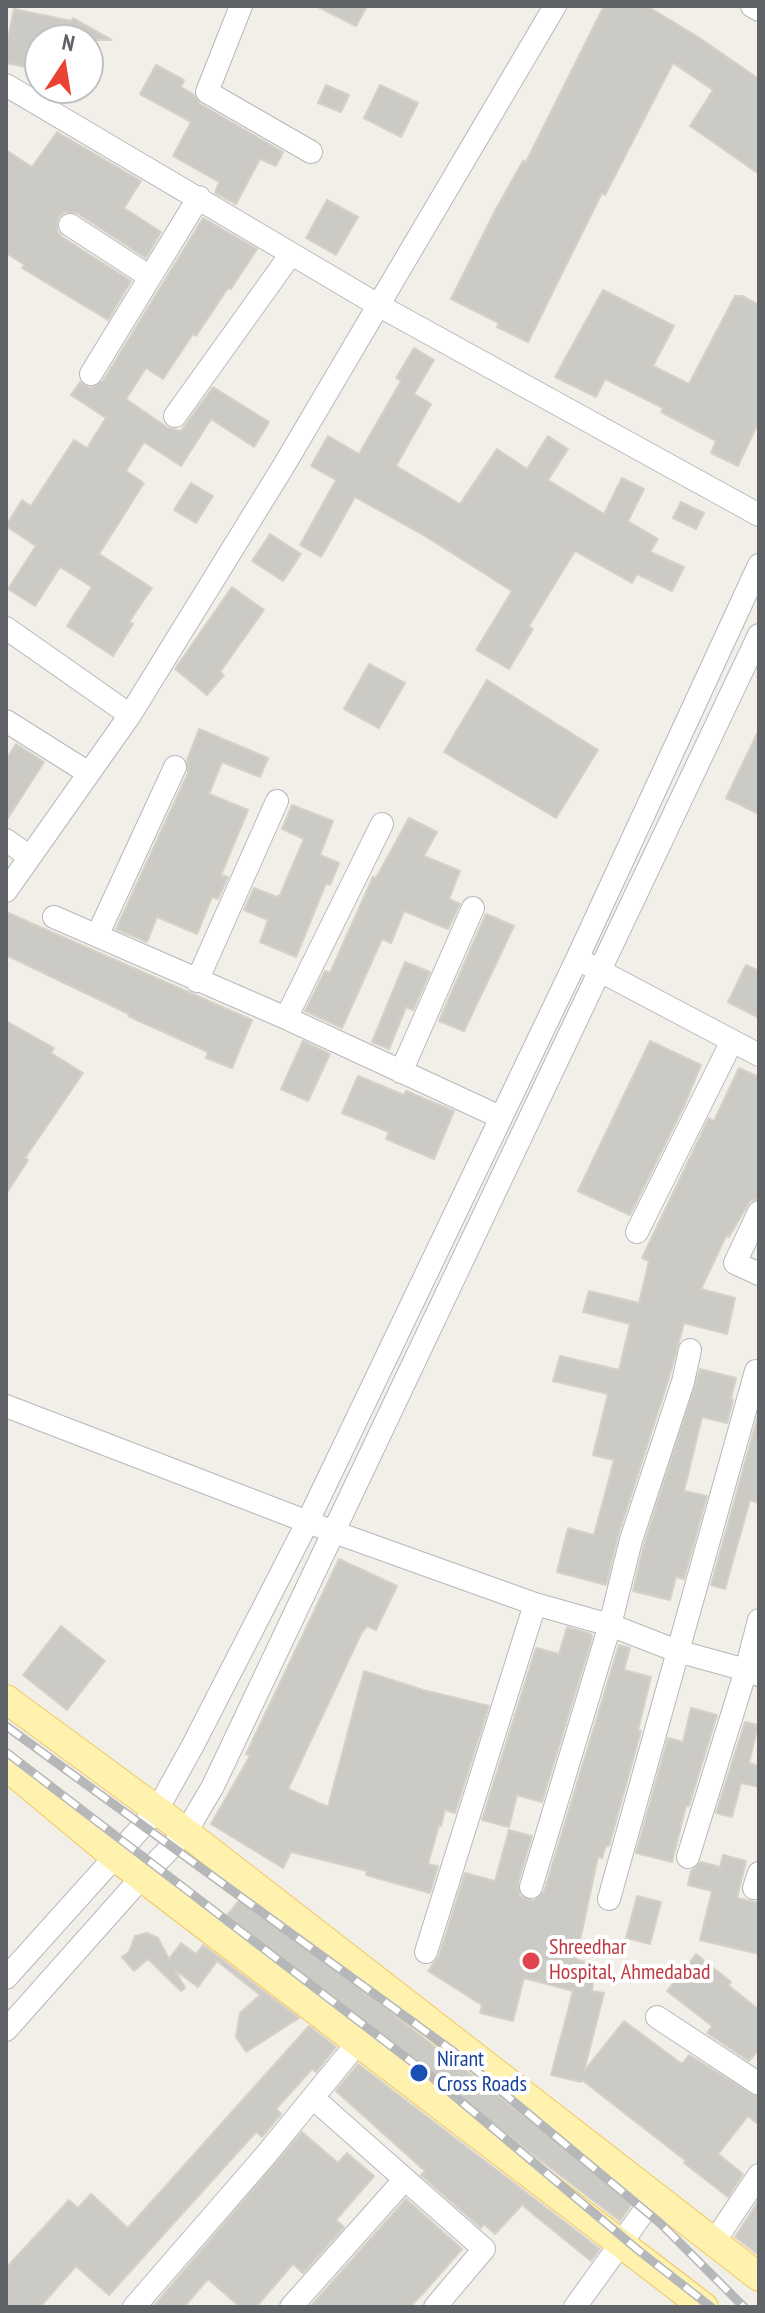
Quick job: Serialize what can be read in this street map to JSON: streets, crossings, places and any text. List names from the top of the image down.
{
  "places": ["Shreedhar Hospital, Ahmedabad", "Nirant Cross Roads"],
  "north": "top"
}
